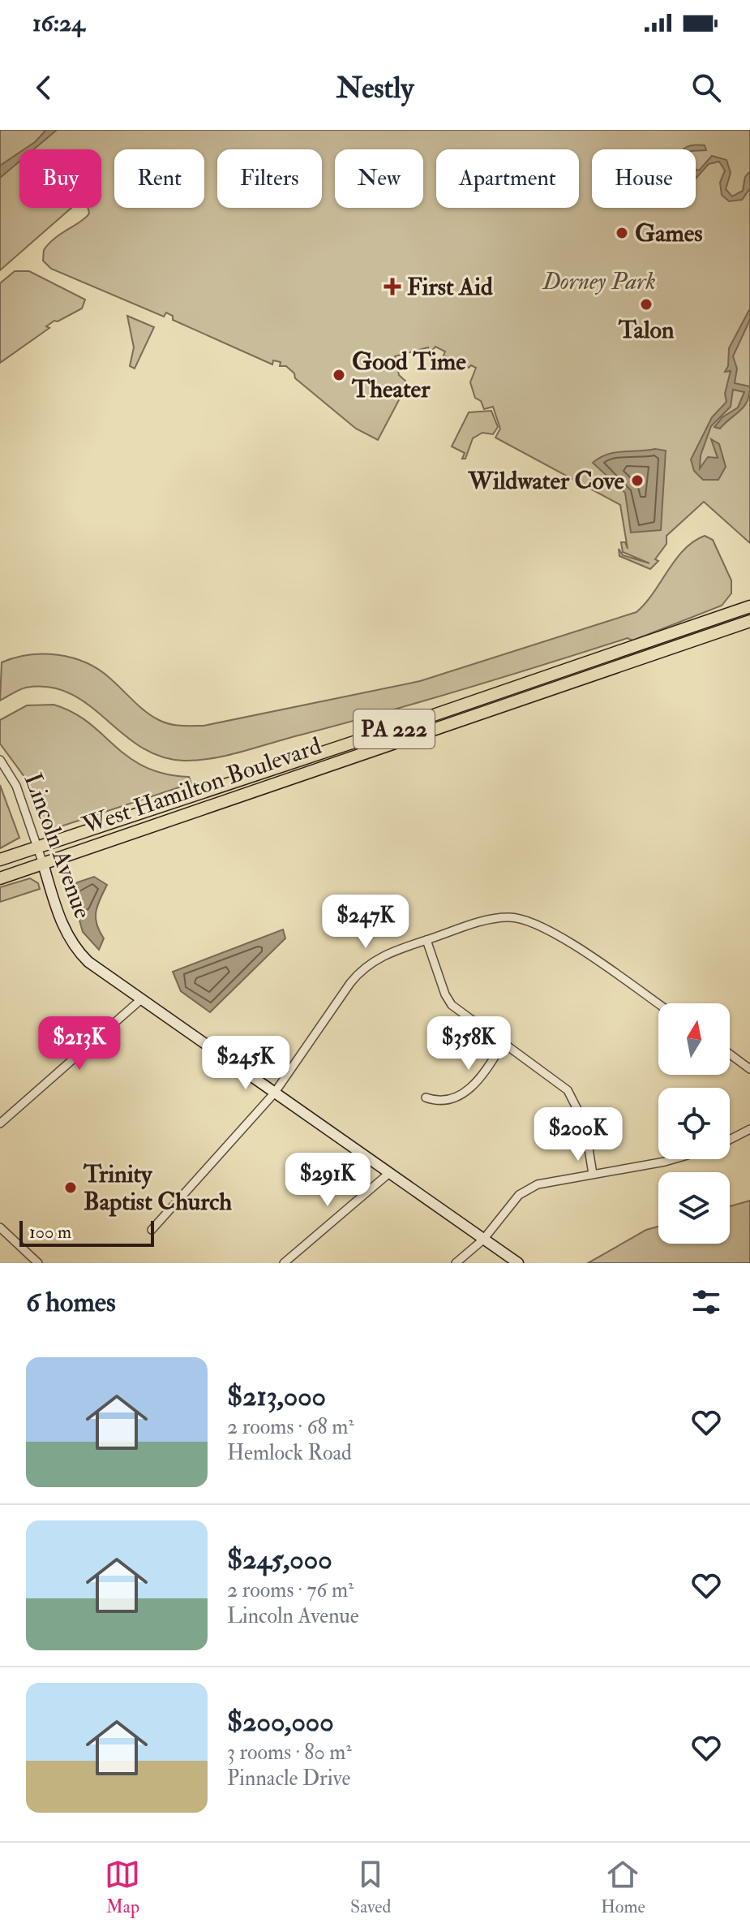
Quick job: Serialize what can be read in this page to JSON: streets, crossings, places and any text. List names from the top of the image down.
{
  "streets": {
    "main road": ["PA 222", "West Hamilton Boulevard"],
    "street": ["Lincoln Avenue"]
  },
  "crossings": [
    ["West Hamilton Boulevard", "Lincoln Avenue"]
  ],
  "parks": ["Dorney Park"],
  "places": {
    "other": [
      "Games",
      "Talon",
      "Good Time Theater",
      "Wildwater Cove",
      "Trinity Baptist Church"
    ],
    "health": ["First Aid"]
  },
  "scale_bar": "100 m",
  "north": "top",
  "page": {
    "status": "16:24",
    "header": "Nestly",
    "chip": [
      "Buy",
      "Rent",
      "Filters",
      "New",
      "Apartment",
      "House"
    ],
    "price": [
      "$247K",
      "$213K",
      "$358K",
      "$245K",
      "$200K",
      "$291K"
    ],
    "scale": "100 m",
    "heading": "6 homes",
    "list": [
      {
        "name": "$213,000",
        "note": "2 rooms · 68 m² · Hemlock Road"
      },
      {
        "name": "$245,000",
        "note": "2 rooms · 76 m² · Lincoln Avenue"
      },
      {
        "name": "$200,000",
        "note": "3 rooms · 80 m² · Pinnacle Drive"
      }
    ],
    "tabs": ["Map", "Saved", "Home"]
  }
}
